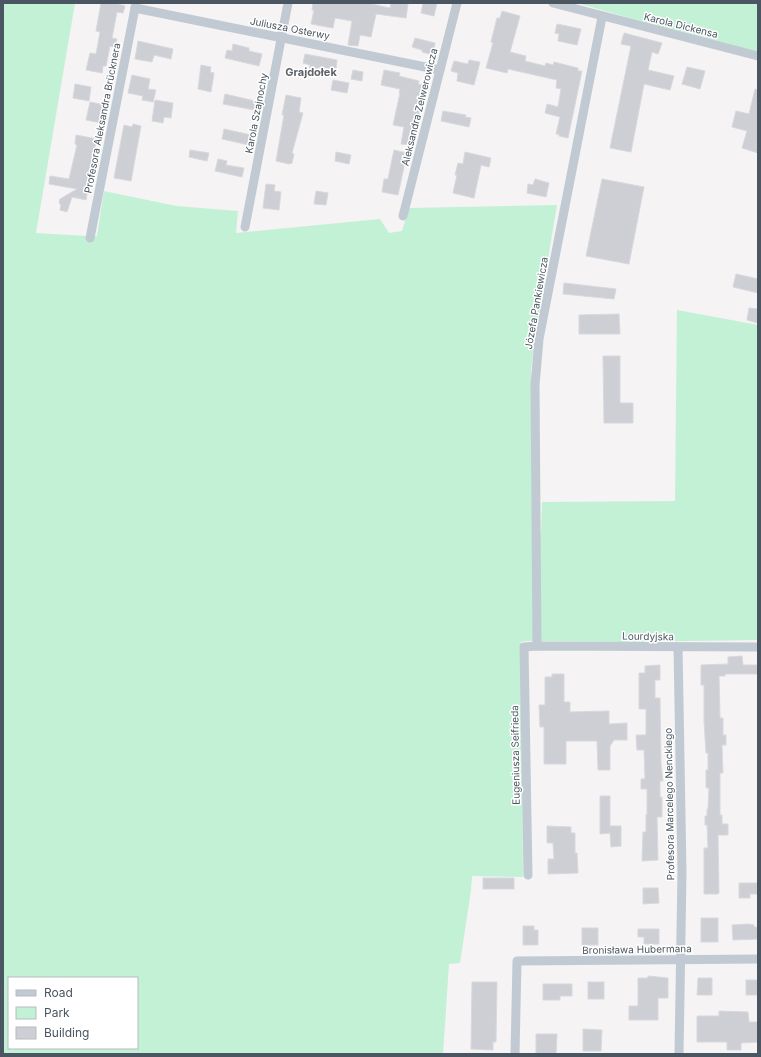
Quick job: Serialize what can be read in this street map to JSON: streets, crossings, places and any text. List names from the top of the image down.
{
  "streets": {
    "street": [
      "Karola Dickensa",
      "Juliusza Osterwy",
      "Aleksandra Zelwerowicza",
      "Karola Szajnochy",
      "Profesora Aleksandra Brücknera",
      "Józefa Pankiewicza",
      "Lourdyjska",
      "Eugeniusza Seifrieda",
      "Profesora Marcelego Nenckiego",
      "Bronisława Hubermana"
    ]
  },
  "crossings": [
    ["Karola Dickensa", "Józefa Pankiewicza"],
    ["Juliusza Osterwy", "Aleksandra Zelwerowicza"],
    ["Juliusza Osterwy", "Karola Szajnochy"],
    ["Juliusza Osterwy", "Profesora Aleksandra Brücknera"],
    ["Józefa Pankiewicza", "Lourdyjska"],
    ["Józefa Pankiewicza", "Eugeniusza Seifrieda"],
    ["Lourdyjska", "Eugeniusza Seifrieda"],
    ["Lourdyjska", "Profesora Marcelego Nenckiego"],
    ["Profesora Marcelego Nenckiego", "Bronisława Hubermana"]
  ],
  "districts": ["Grajdołek"],
  "legend": ["Road", "Park", "Building"]
}
